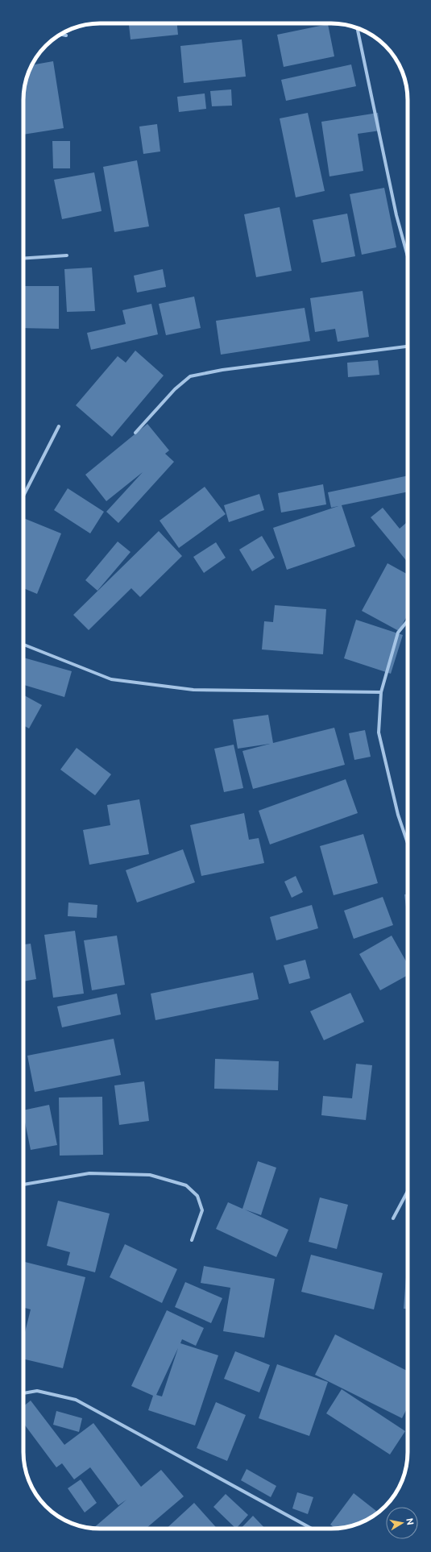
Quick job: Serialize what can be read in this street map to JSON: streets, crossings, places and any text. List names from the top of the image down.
{
  "north": "right"
}
